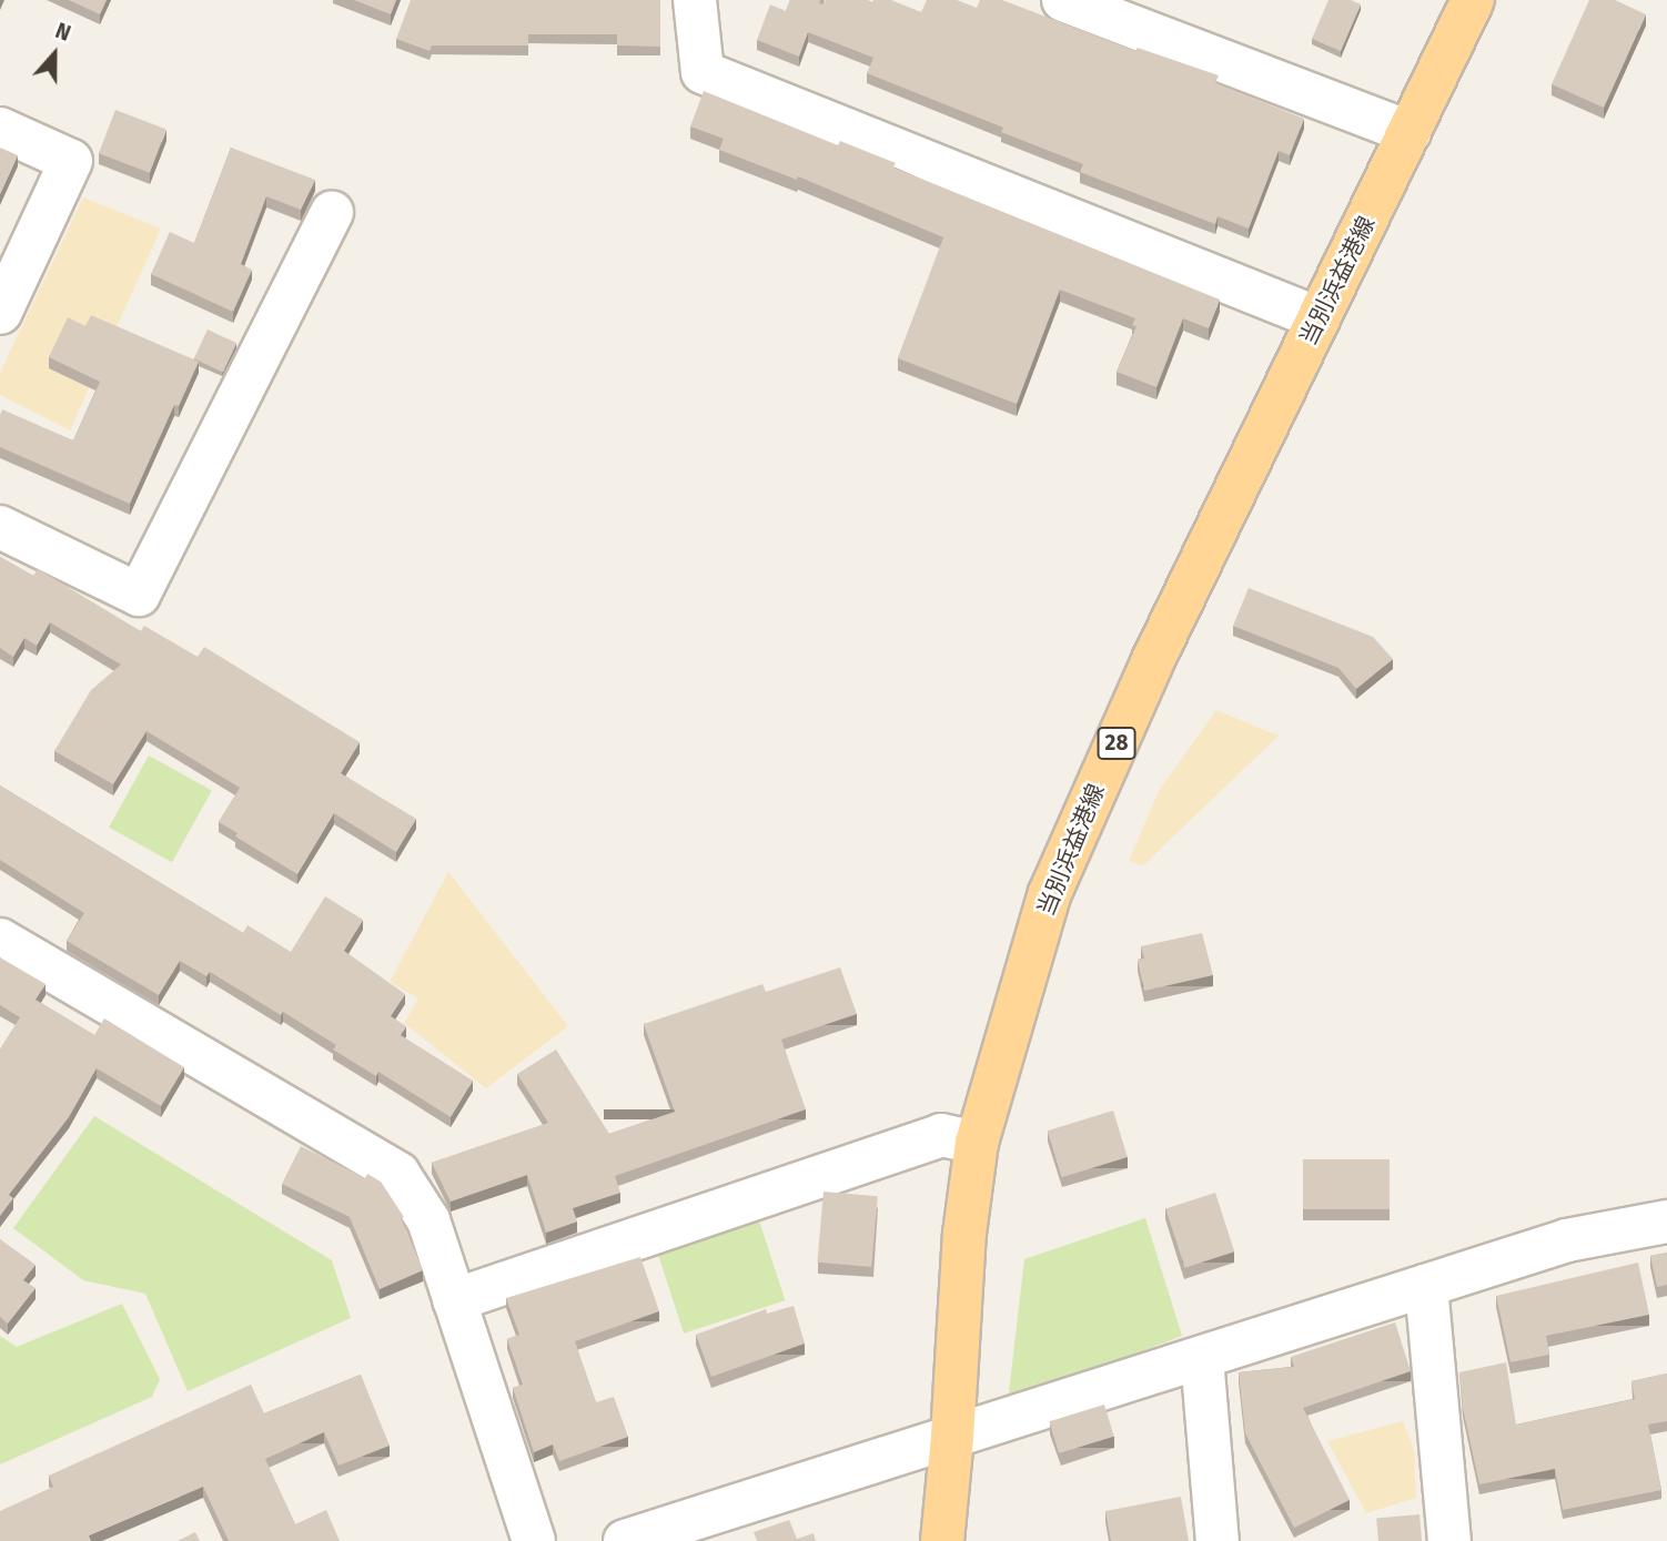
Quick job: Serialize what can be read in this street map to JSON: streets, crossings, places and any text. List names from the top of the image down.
{
  "streets": {
    "main road": ["当別浜益港線", "28"]
  },
  "north": "top"
}
